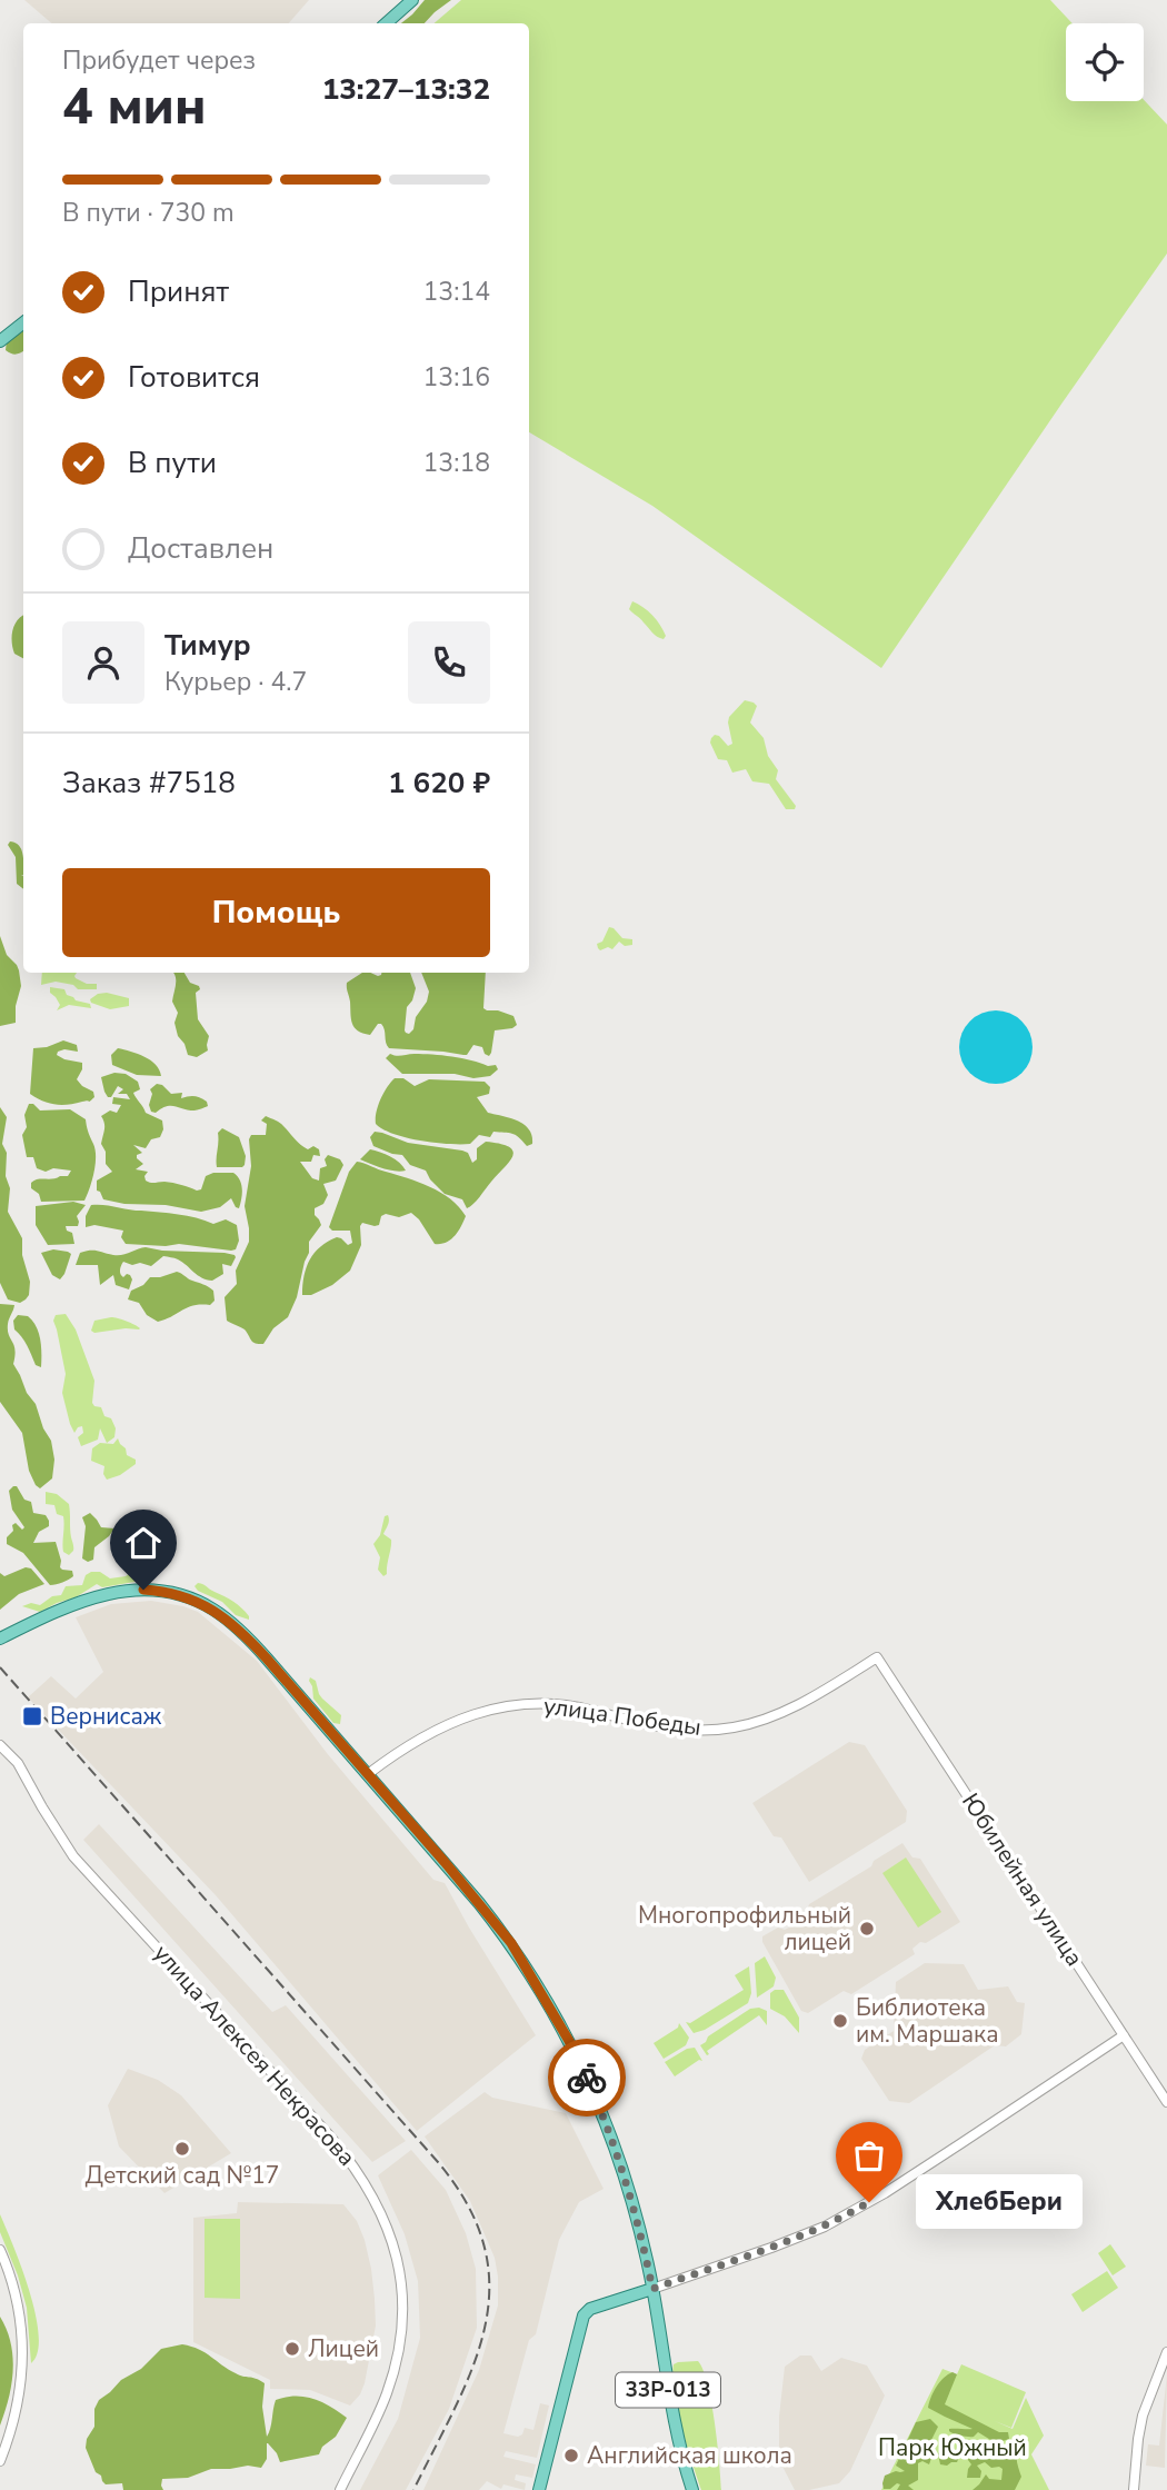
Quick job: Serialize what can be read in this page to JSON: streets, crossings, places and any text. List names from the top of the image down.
{
  "streets": {
    "main road": ["33Р-013"],
    "street": ["улица Победы", "Юбилейная улица", "улица Алексея Некрасова"]
  },
  "crossings": [
    ["улица Победы", "Юбилейная улица"],
    ["улица Победы", "33Р-013"]
  ],
  "parks": ["Парк Южный"],
  "places": {
    "transit": ["Вернисаж"],
    "other": [
      "Многопрофильный лицей",
      "Библиотека им. Маршака",
      "Детский сад №17",
      "ХлебБери",
      "Лицей",
      "Английская школа"
    ]
  },
  "page": {
    "heading": ["4 мин", "Прибудет через", "13:27–13:32"],
    "panel": [
      "Тимур",
      "Курьер · 4.7",
      "Заказ #7518",
      "1 620 ₽"
    ],
    "bar": "В пути · 730 m",
    "list": [
      ["Принят", "13:14"],
      ["Готовится", "13:16"],
      ["В пути", "13:18"],
      "Доставлен"
    ],
    "buttons": "Помощь",
    "bubble": "ХлебБери"
  }
}
